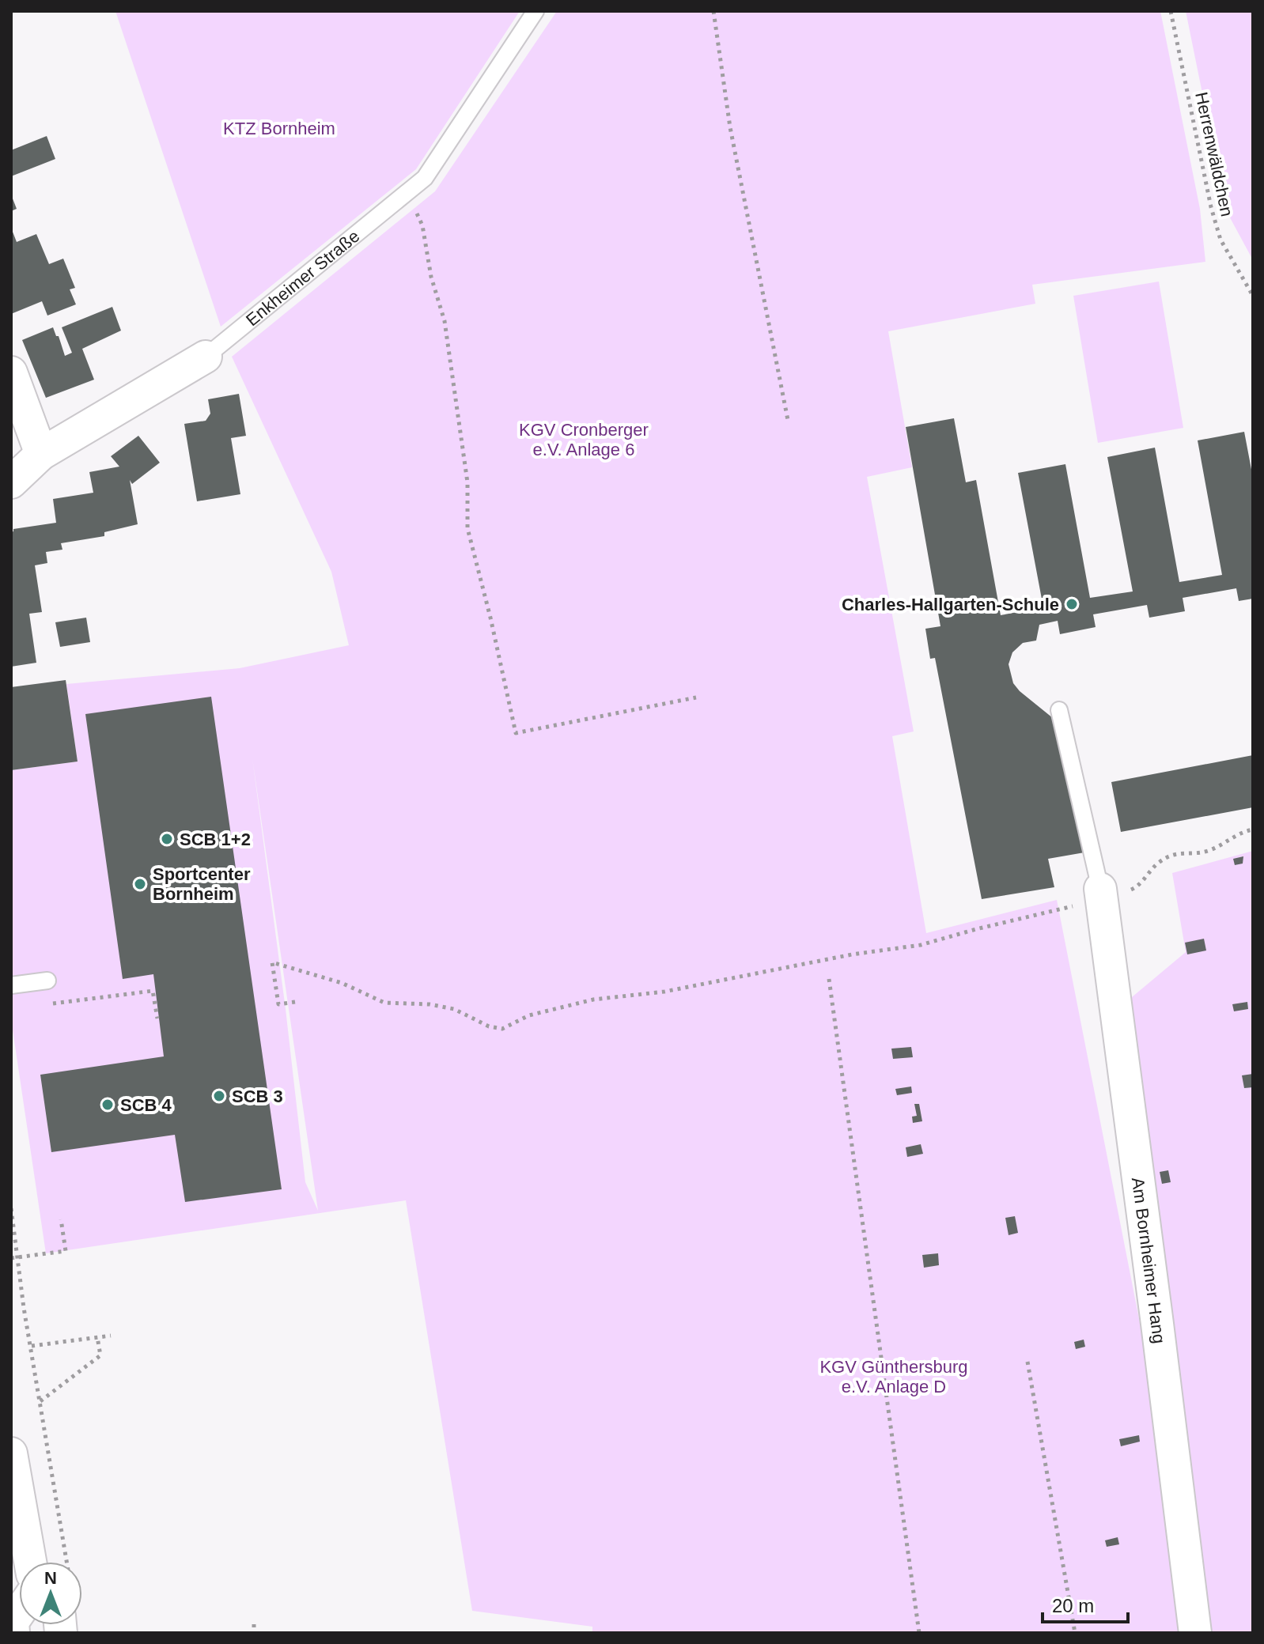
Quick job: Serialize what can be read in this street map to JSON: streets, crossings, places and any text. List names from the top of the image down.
{
  "streets": {
    "street": ["Enkheimer Straße", "Am Bornheimer Hang"],
    "path": ["Herrenwäldchen"]
  },
  "parks": ["KTZ Bornheim", "KGV Cronberger e.V. Anlage 6", "KGV Günthersburg e.V. Anlage D"],
  "places": [
    "Charles-Hallgarten-Schule",
    "SCB 1+2",
    "Sportcenter Bornheim",
    "SCB 3",
    "SCB 4"
  ],
  "scale_bar": "20 m",
  "north": "top"
}
